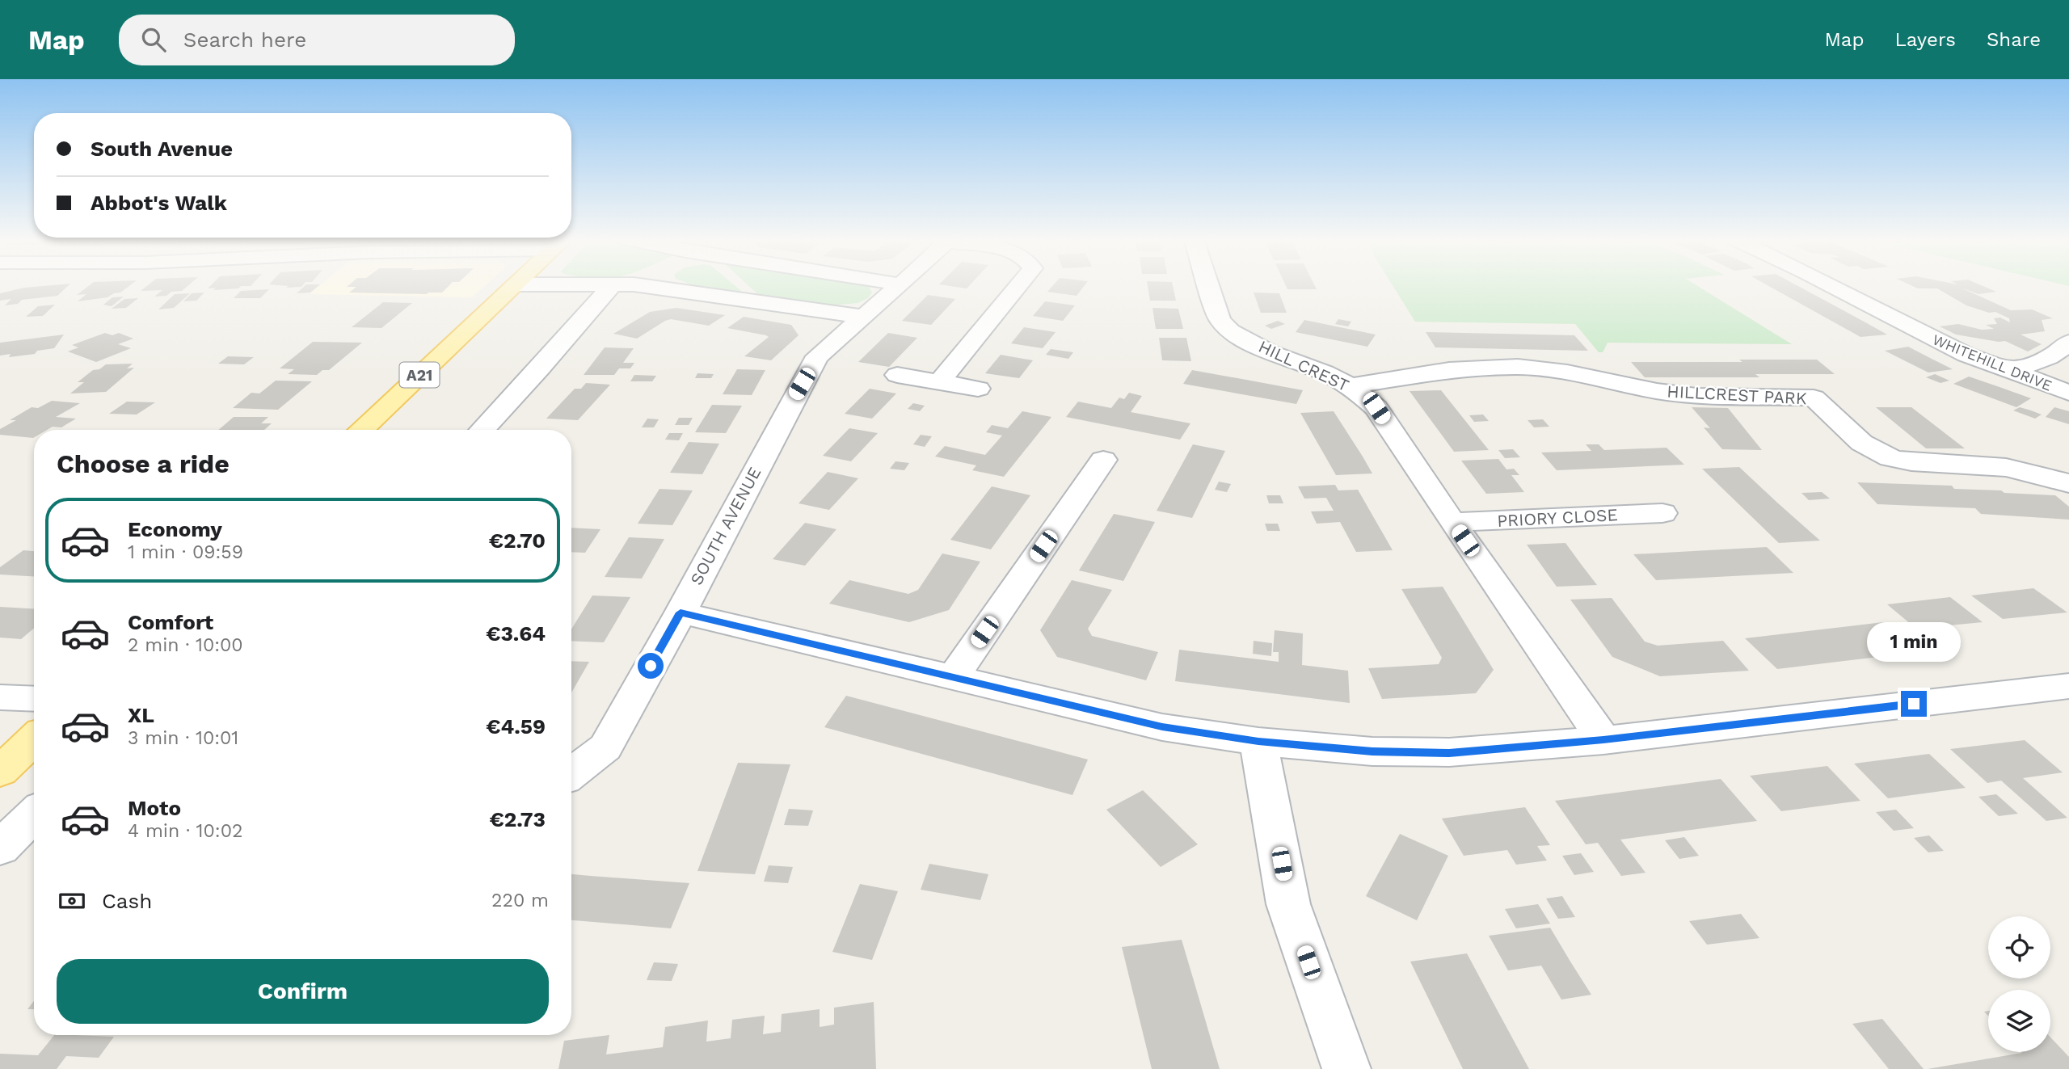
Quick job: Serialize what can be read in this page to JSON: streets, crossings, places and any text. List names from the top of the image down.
{
  "streets": {
    "main road": ["A21"],
    "street": [
      "WHITEHILL DRIVE",
      "HILL CREST",
      "HILLCREST PARK",
      "PRIORY CLOSE",
      "SOUTH AVENUE"
    ]
  },
  "crossings": [
    ["HILL CREST", "HILLCREST PARK"],
    ["HILL CREST", "PRIORY CLOSE"]
  ],
  "page": {
    "header": "Map",
    "search": "Search here",
    "nav": ["Map", "Layers", "Share"],
    "banner": ["South Avenue", "Abbot's Walk"],
    "heading": "Choose a ride",
    "list": [
      {
        "name": "Economy",
        "note": "1 min · 09:59",
        "value": "€2.70"
      },
      {
        "name": "Comfort",
        "note": "2 min · 10:00",
        "value": "€3.64"
      },
      {
        "name": "XL",
        "note": "3 min · 10:01",
        "value": "€4.59"
      },
      {
        "name": "Moto",
        "note": "4 min · 10:02",
        "value": "€2.73"
      }
    ],
    "bubble": "1 min",
    "pay": ["Cash", "220 m"],
    "buttons": "Confirm"
  }
}
